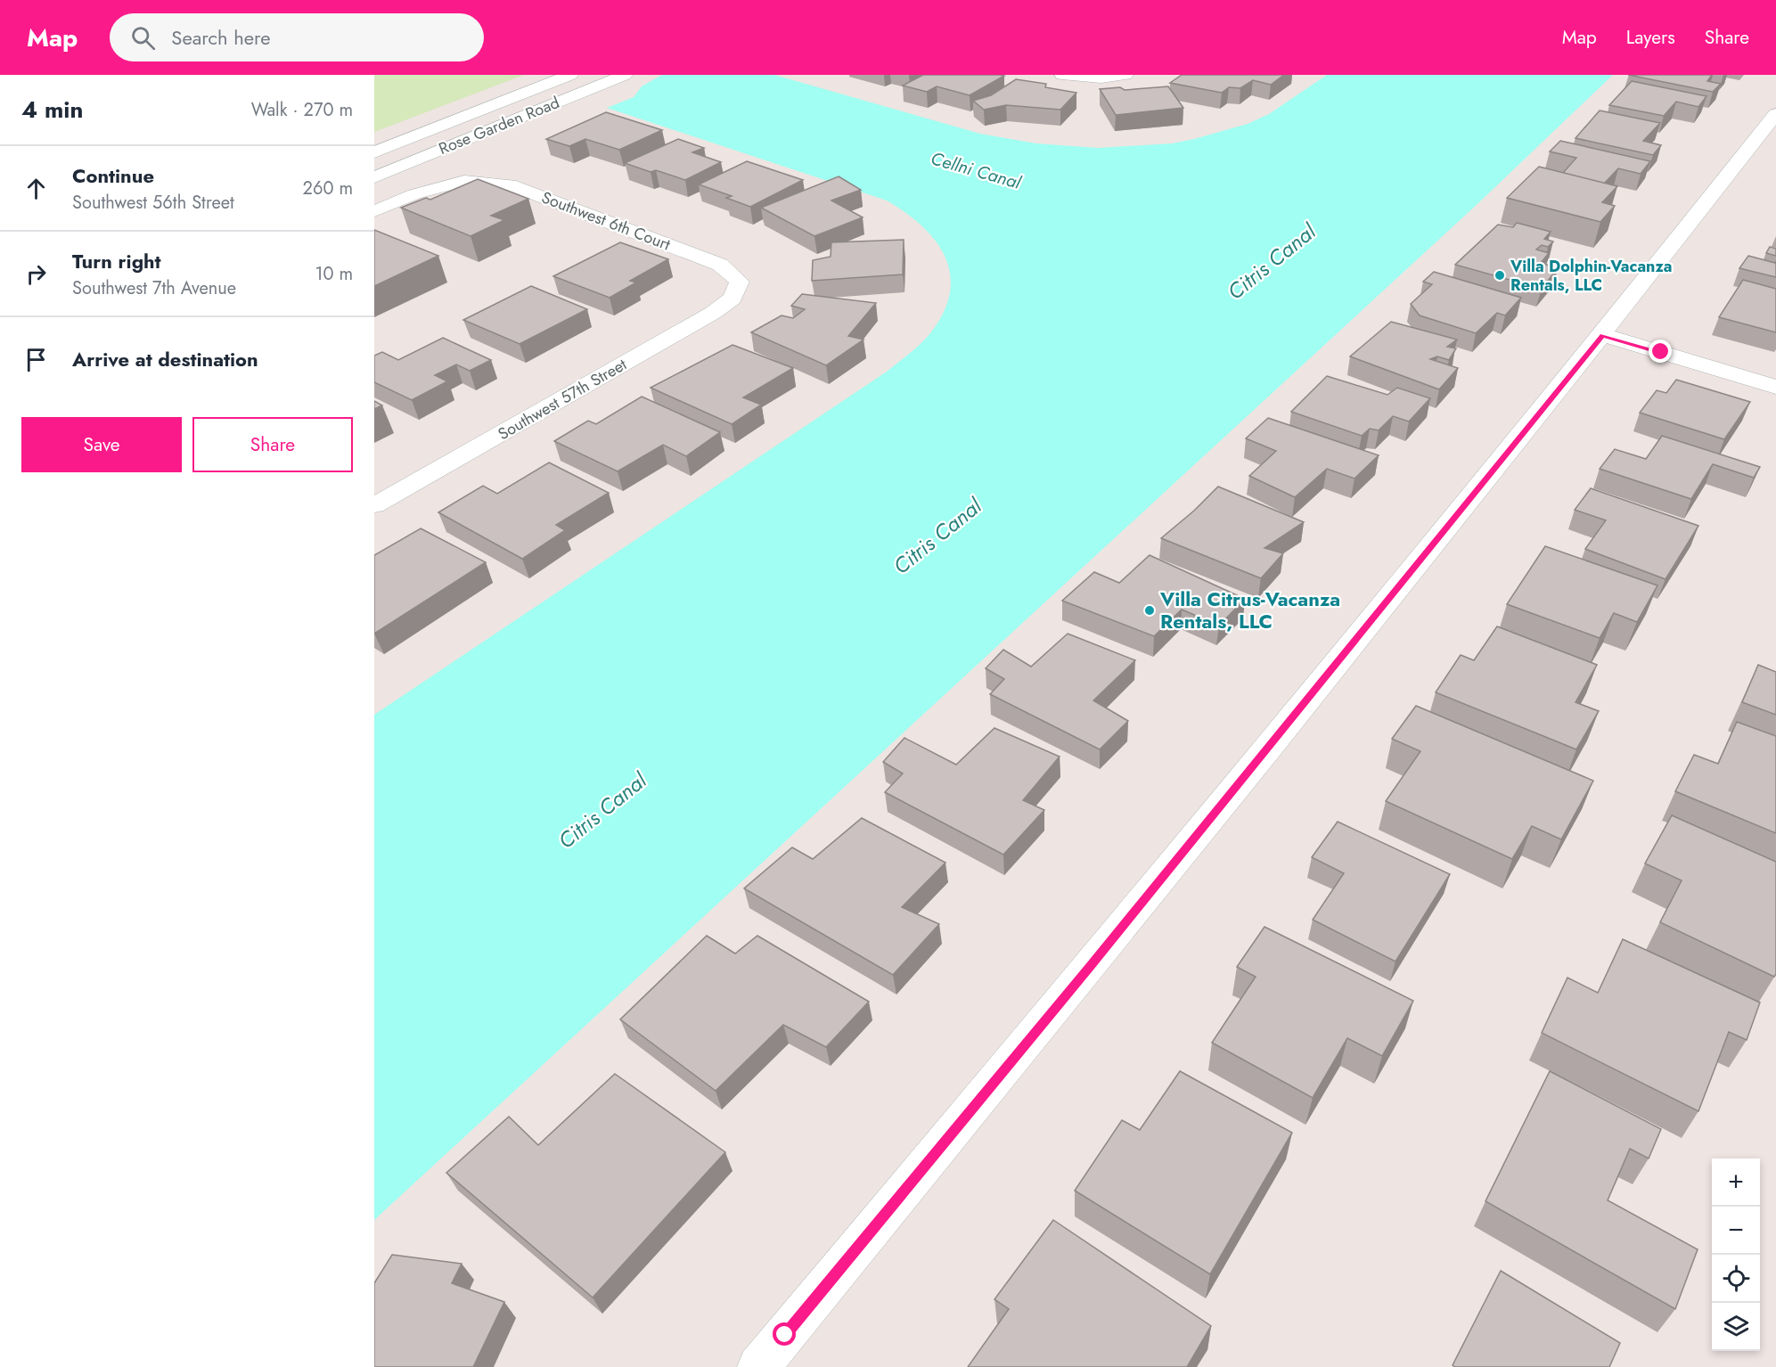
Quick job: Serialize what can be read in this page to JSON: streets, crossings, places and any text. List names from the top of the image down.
{
  "streets": {
    "street": ["Rose Garden Road", "Southwest 6th Court", "Southwest 57th Street"]
  },
  "crossings": [
    ["Rose Garden Road", "Southwest 6th Court"],
    ["Southwest 6th Court", "Southwest 57th Street"]
  ],
  "water": ["Cellni Canal", "Citris Canal"],
  "places": ["Villa Dolphin-Vacanza Rentals, LLC", "Villa Citrus-Vacanza Rentals, LLC"],
  "page": {
    "header": "Map",
    "search": "Search here",
    "nav": ["Map", "Layers", "Share"],
    "heading": ["4 min", "Walk · 270 m"],
    "list": [
      ["Continue", "Southwest 56th Street", "260 m"],
      ["Turn right", "Southwest 7th Avenue", "10 m"],
      "Arrive at destination"
    ],
    "buttons": ["Save", "Share"],
    "map_buttons": ["+", "−"]
  }
}
